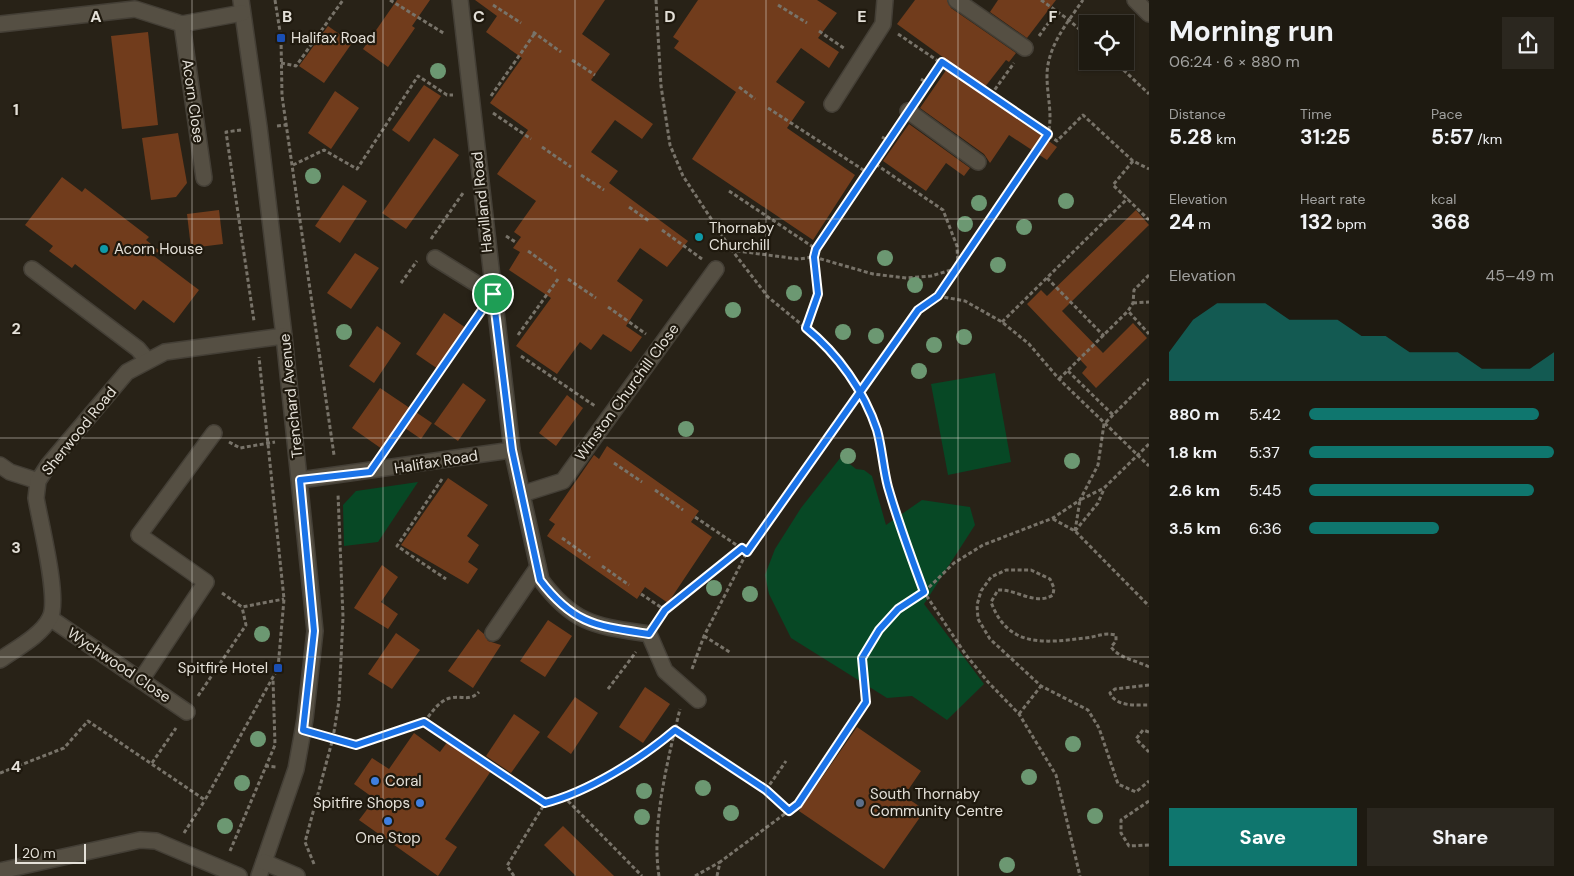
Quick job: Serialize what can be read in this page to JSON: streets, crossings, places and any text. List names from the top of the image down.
{
  "streets": {
    "street": [
      "Acorn Close",
      "Havilland Road",
      "Winston Churchill Close",
      "Trenchard Avenue",
      "Sherwood Road",
      "Halifax Road",
      "Wychwood Close"
    ]
  },
  "crossings": [
    ["Havilland Road", "Winston Churchill Close"],
    ["Havilland Road", "Halifax Road"],
    ["Trenchard Avenue", "Sherwood Road"],
    ["Trenchard Avenue", "Halifax Road"],
    ["Sherwood Road", "Wychwood Close"]
  ],
  "places": {
    "transit": ["Halifax Road", "Spitfire Hotel"],
    "other": [
      "Thornaby Churchill",
      "Acorn House",
      "Coral",
      "Spitfire Shops",
      "South Thornaby Community Centre",
      "One Stop"
    ]
  },
  "scale_bar": "20 m",
  "page": {
    "heading": ["Morning run", "06:24 · 6 × 880 m"],
    "stats": [
      ["Distance", "5.28 km"],
      ["Time", "31:25"],
      ["Pace", "5:57 /km"],
      ["Elevation", "24 m"],
      ["Heart rate", "132 bpm"],
      ["kcal", "368"]
    ],
    "chart": ["Elevation", "45–49 m"],
    "list": [
      {
        "name": "880 m",
        "note": "5:42"
      },
      {
        "name": "1.8 km",
        "note": "5:37"
      },
      {
        "name": "2.6 km",
        "note": "5:45"
      },
      {
        "name": "3.5 km",
        "note": "6:36"
      }
    ],
    "buttons": ["Save", "Share"],
    "scale": "20 m"
  },
  "grid": {
    "columns": [
      "A",
      "B",
      "C",
      "D",
      "E",
      "F"
    ],
    "rows": [
      "1",
      "2",
      "3",
      "4"
    ]
  }
}
